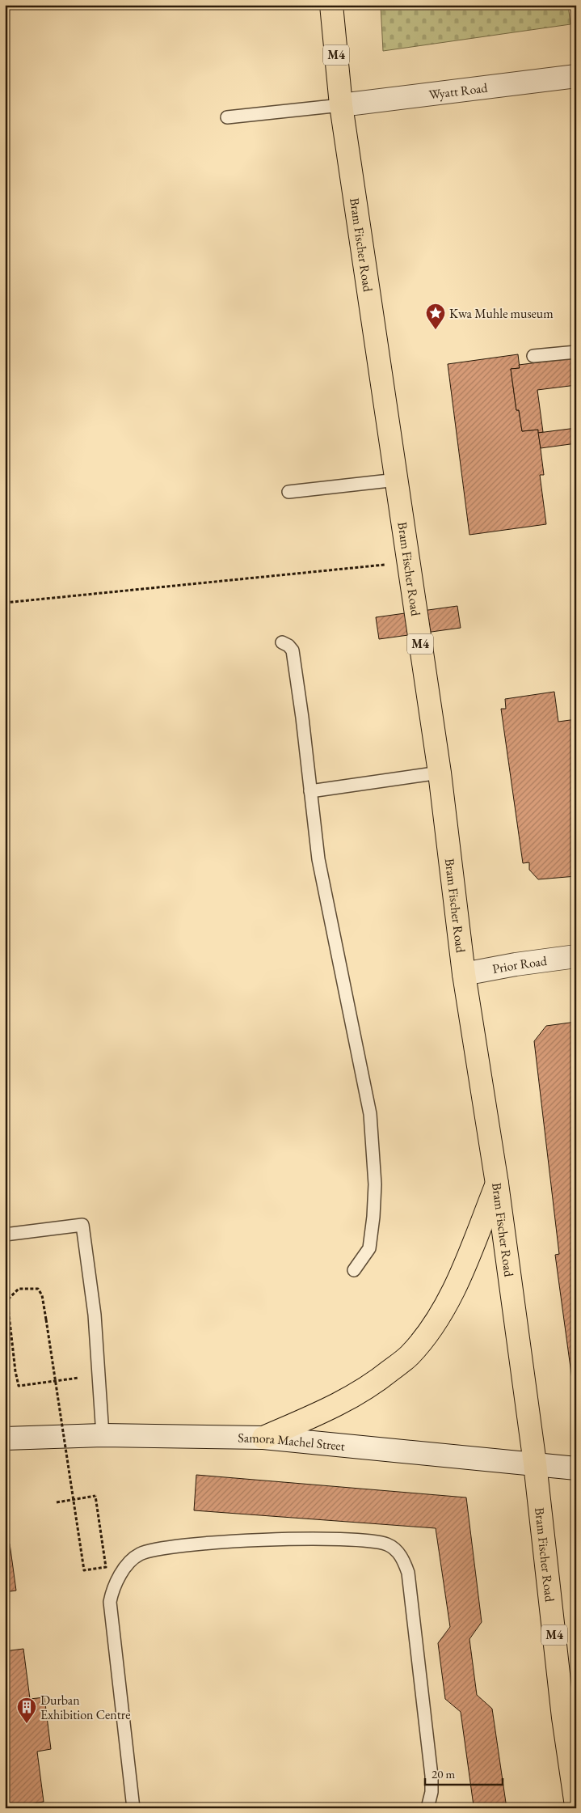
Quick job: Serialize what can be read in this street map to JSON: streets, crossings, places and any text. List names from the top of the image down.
{
  "streets": {
    "highway": ["M4", "Bram Fischer Road"],
    "main road": ["Wyatt Road", "Prior Road", "Samora Machel Street"]
  },
  "crossings": [
    ["Wyatt Road", "Bram Fischer Road"],
    ["Bram Fischer Road", "Prior Road"],
    ["Bram Fischer Road", "Samora Machel Street"]
  ],
  "places": {
    "place": ["Kwa Muhle museum"],
    "building": ["Durban Exhibition Centre"]
  },
  "scale_bar": "20 m"
}
